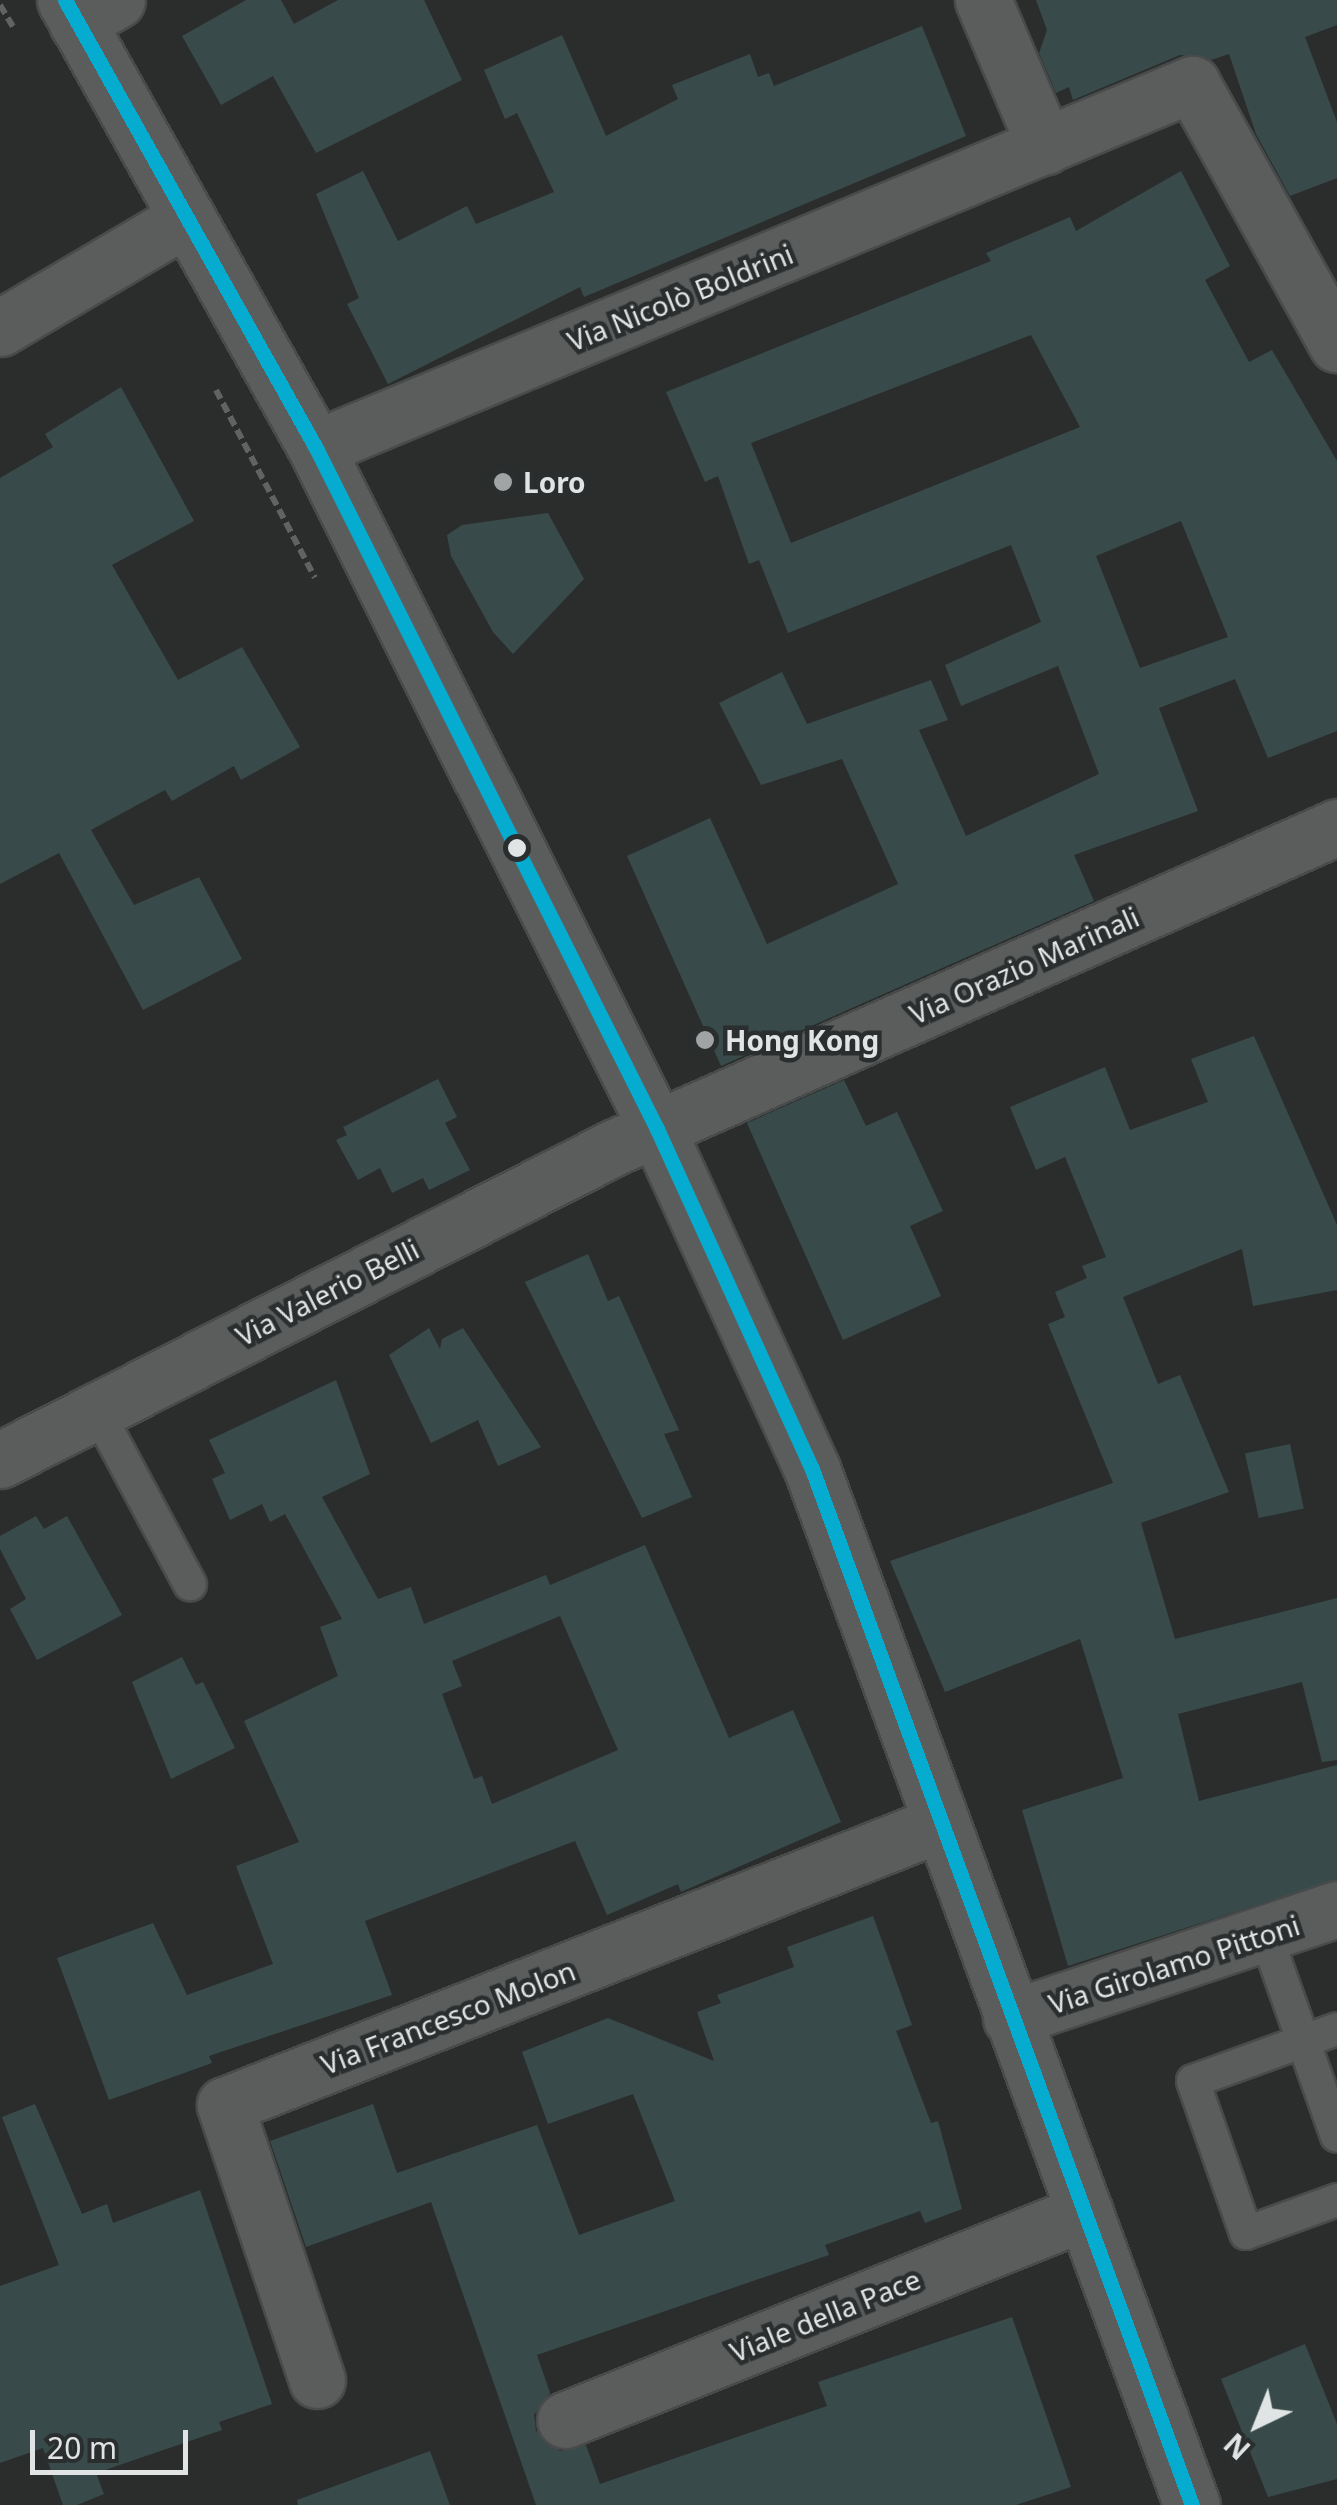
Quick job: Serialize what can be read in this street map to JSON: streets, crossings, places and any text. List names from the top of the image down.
{
  "streets": {
    "street": [
      "Via Nicolò Boldrini",
      "Via Orazio Marinali",
      "Via Valerio Belli",
      "Via Girolamo Pittoni",
      "Via Francesco Molon",
      "Viale della Pace"
    ]
  },
  "crossings": [
    ["Via Orazio Marinali", "Via Valerio Belli"]
  ],
  "places": ["Loro", "Hong Kong"],
  "scale_bar": "20 m",
  "north": "bottom left"
}
